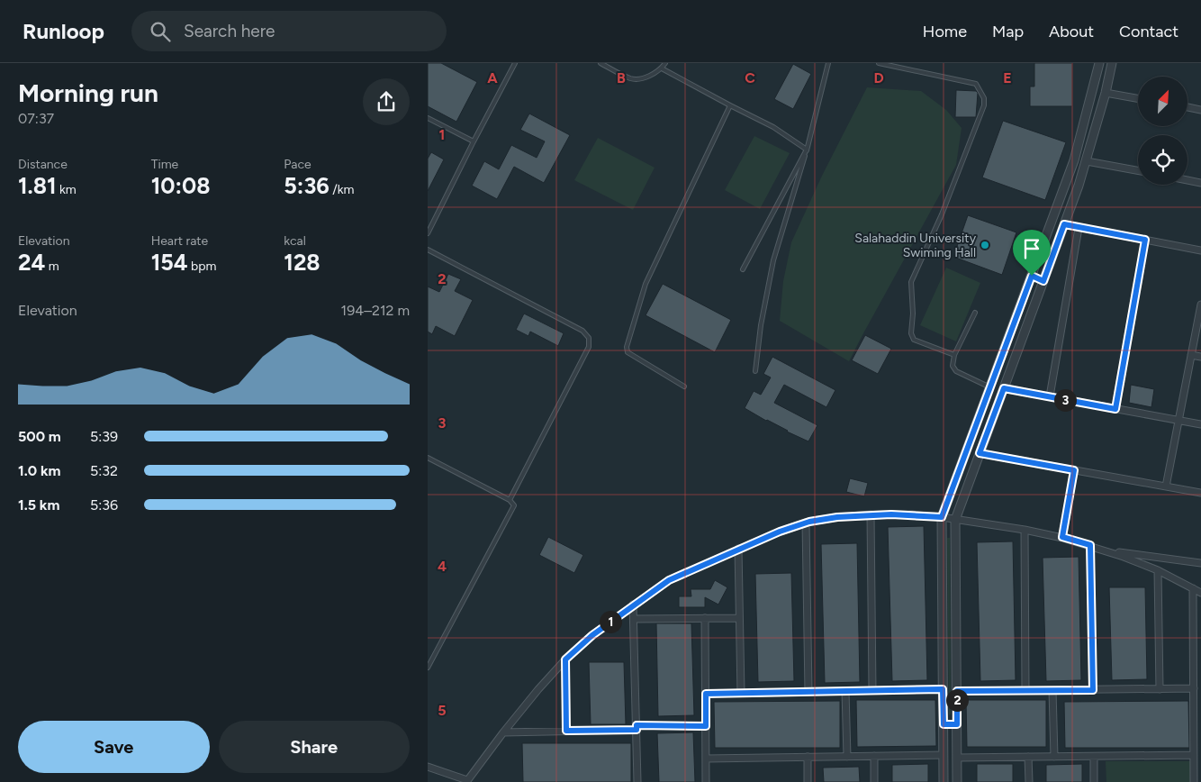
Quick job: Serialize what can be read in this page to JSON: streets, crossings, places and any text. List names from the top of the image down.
{
  "places": ["Salahaddin University Swiming Hall"],
  "north": "top right",
  "page": {
    "header": "Runloop",
    "search": "Search here",
    "nav": [
      "Home",
      "Map",
      "About",
      "Contact"
    ],
    "heading": ["Morning run", "07:37"],
    "stats": [
      ["Distance", "1.81 km"],
      ["Time", "10:08"],
      ["Pace", "5:36 /km"],
      ["Elevation", "24 m"],
      ["Heart rate", "154 bpm"],
      ["kcal", "128"]
    ],
    "chart": ["Elevation", "194–212 m"],
    "pins": ["3", "1", "2"],
    "list": [
      {
        "name": "500 m",
        "note": "5:39"
      },
      {
        "name": "1.0 km",
        "note": "5:32"
      },
      {
        "name": "1.5 km",
        "note": "5:36"
      }
    ],
    "buttons": ["Save", "Share"]
  },
  "grid": {
    "columns": [
      "A",
      "B",
      "C",
      "D",
      "E"
    ],
    "rows": [
      "1",
      "2",
      "3",
      "4",
      "5"
    ]
  }
}
